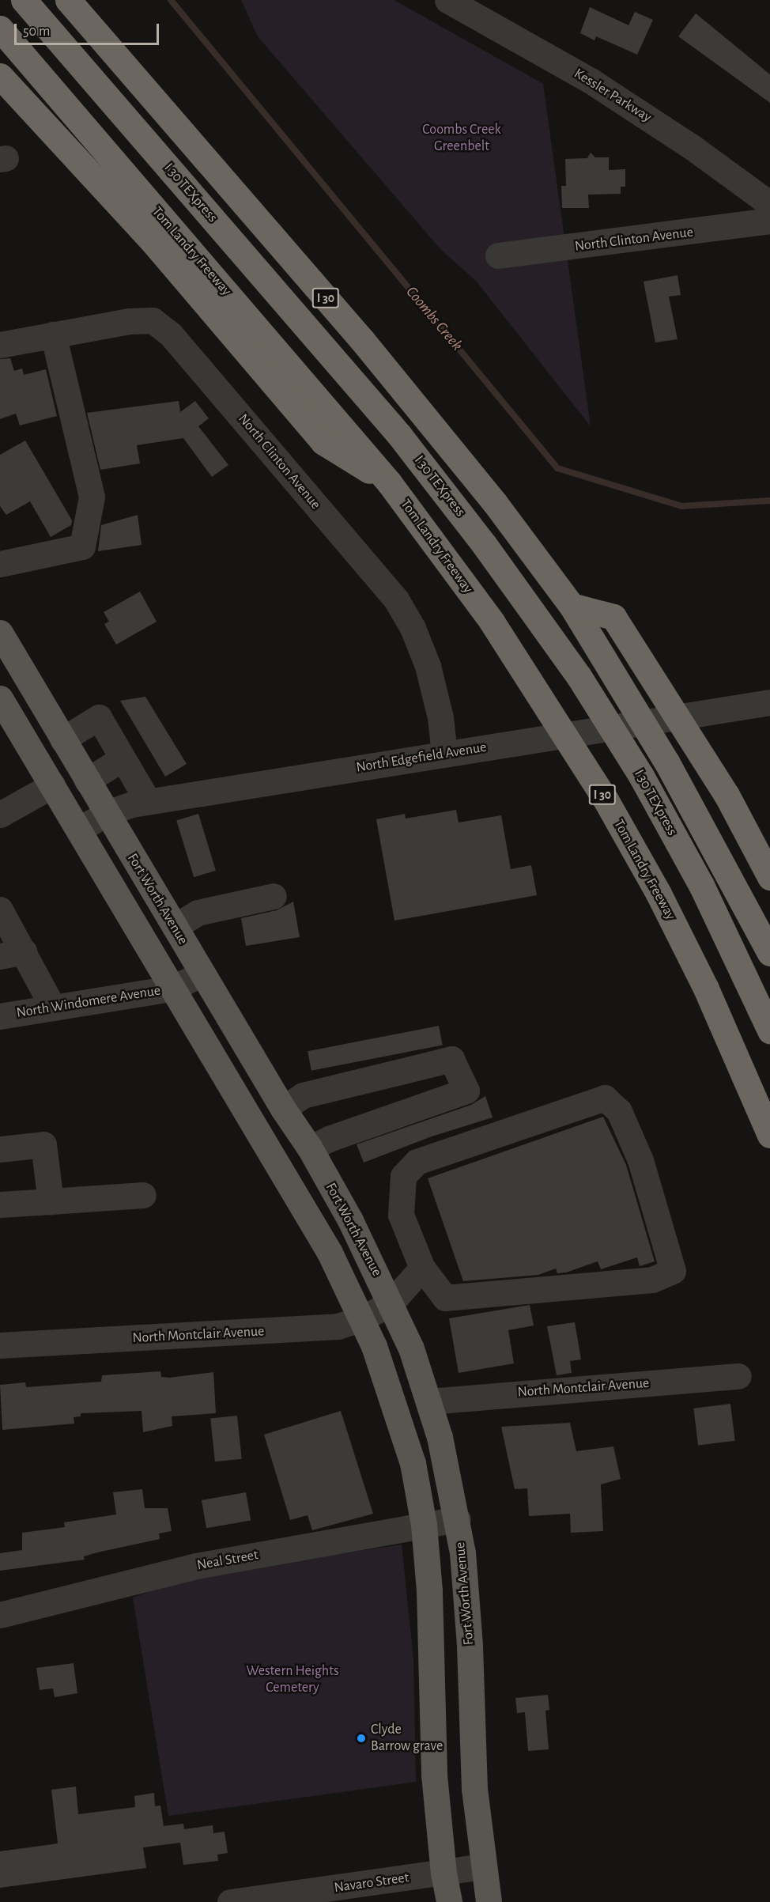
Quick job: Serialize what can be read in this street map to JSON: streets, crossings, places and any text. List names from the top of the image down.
{
  "streets": {
    "highway": ["I 30 TEXpress", "Tom Landry Freeway", "I 30"],
    "main road": ["Fort Worth Avenue"],
    "street": [
      "Kessler Parkway",
      "North Clinton Avenue",
      "North Edgefield Avenue",
      "North Windomere Avenue",
      "North Montclair Avenue",
      "Neal Street",
      "Navaro Street"
    ]
  },
  "crossings": [
    ["North Clinton Avenue", "North Edgefield Avenue"],
    ["North Edgefield Avenue", "Fort Worth Avenue"],
    ["Fort Worth Avenue", "North Windomere Avenue"],
    ["Fort Worth Avenue", "North Montclair Avenue"],
    ["Fort Worth Avenue", "Neal Street"],
    ["Fort Worth Avenue", "Navaro Street"]
  ],
  "water": ["Coombs Creek"],
  "parks": ["Coombs Creek Greenbelt", "Western Heights Cemetery"],
  "places": ["Clyde Barrow grave"],
  "scale_bar": "50 m"
}
